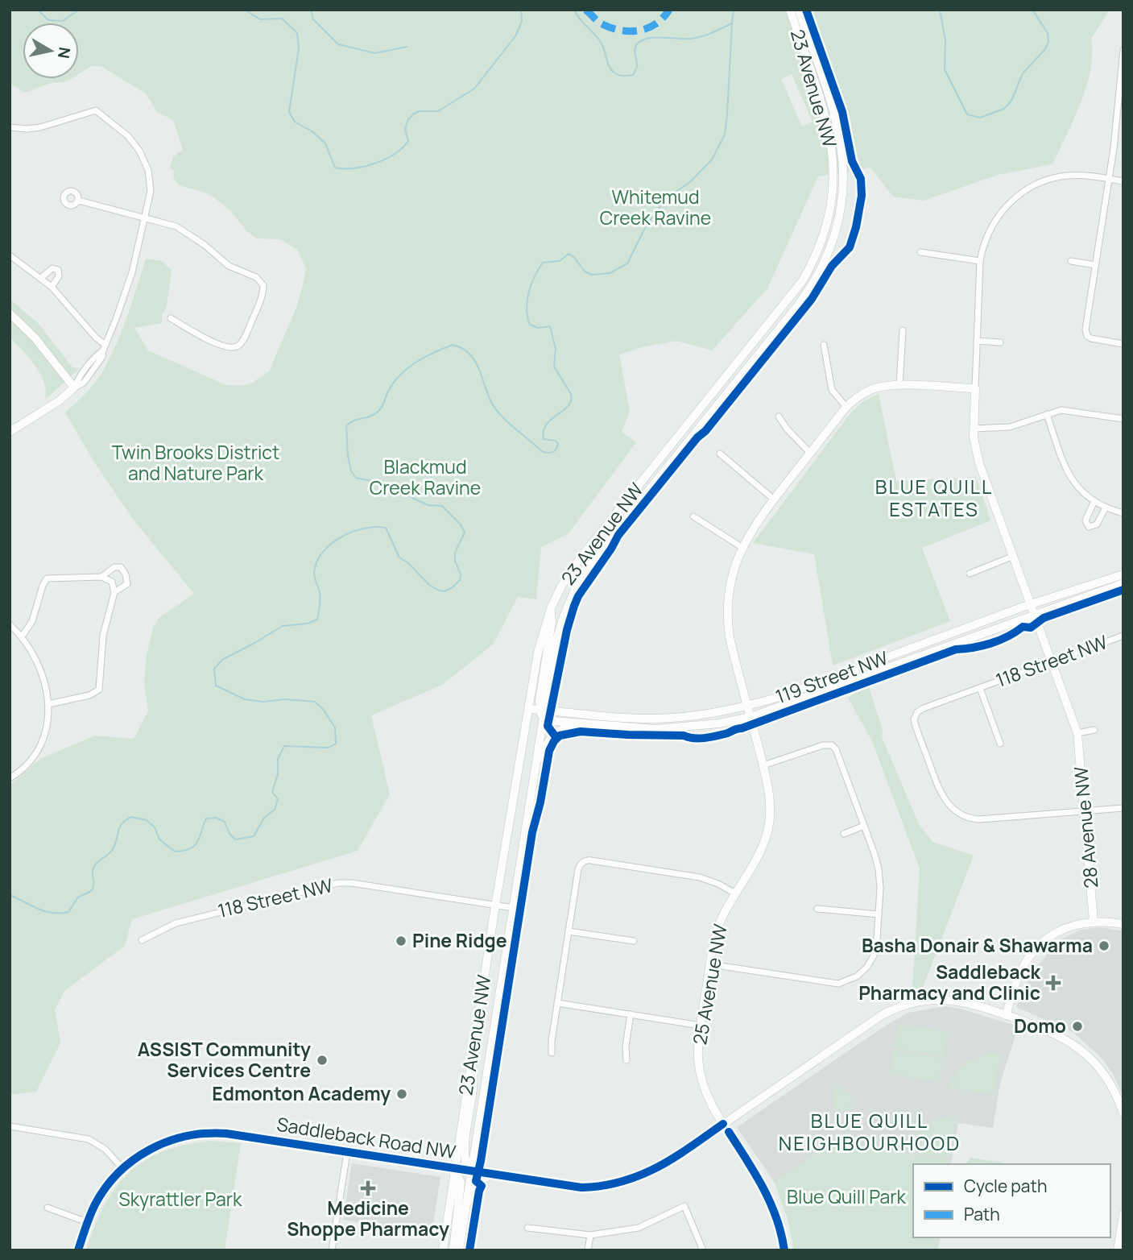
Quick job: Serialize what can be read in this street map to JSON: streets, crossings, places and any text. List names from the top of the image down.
{
  "streets": {
    "main road": [
      "23 Avenue NW",
      "119 Street NW",
      "28 Avenue NW",
      "25 Avenue NW",
      "Saddleback Road NW"
    ],
    "street": ["118 Street NW"]
  },
  "crossings": [
    ["23 Avenue NW", "118 Street NW"],
    ["23 Avenue NW", "119 Street NW"],
    ["23 Avenue NW", "Saddleback Road NW"],
    ["118 Street NW", "28 Avenue NW"],
    ["119 Street NW", "28 Avenue NW"],
    ["119 Street NW", "25 Avenue NW"],
    ["28 Avenue NW", "25 Avenue NW"],
    ["25 Avenue NW", "Saddleback Road NW"]
  ],
  "districts": ["BLUE QUILL ESTATES", "BLUE QUILL NEIGHBOURHOOD"],
  "parks": [
    "Whitemud Creek Ravine",
    "Twin Brooks District and Nature Park",
    "Blackmud Creek Ravine",
    "Blue Quill Park",
    "Skyrattler Park"
  ],
  "places": {
    "other": [
      "Pine Ridge",
      "Basha Donair & Shawarma",
      "Domo",
      "ASSIST Community Services Centre",
      "Edmonton Academy"
    ],
    "health": ["Saddleback Pharmacy and Clinic", "Medicine Shoppe Pharmacy"]
  },
  "legend": ["Cycle path", "Path"],
  "north": "right"
}
